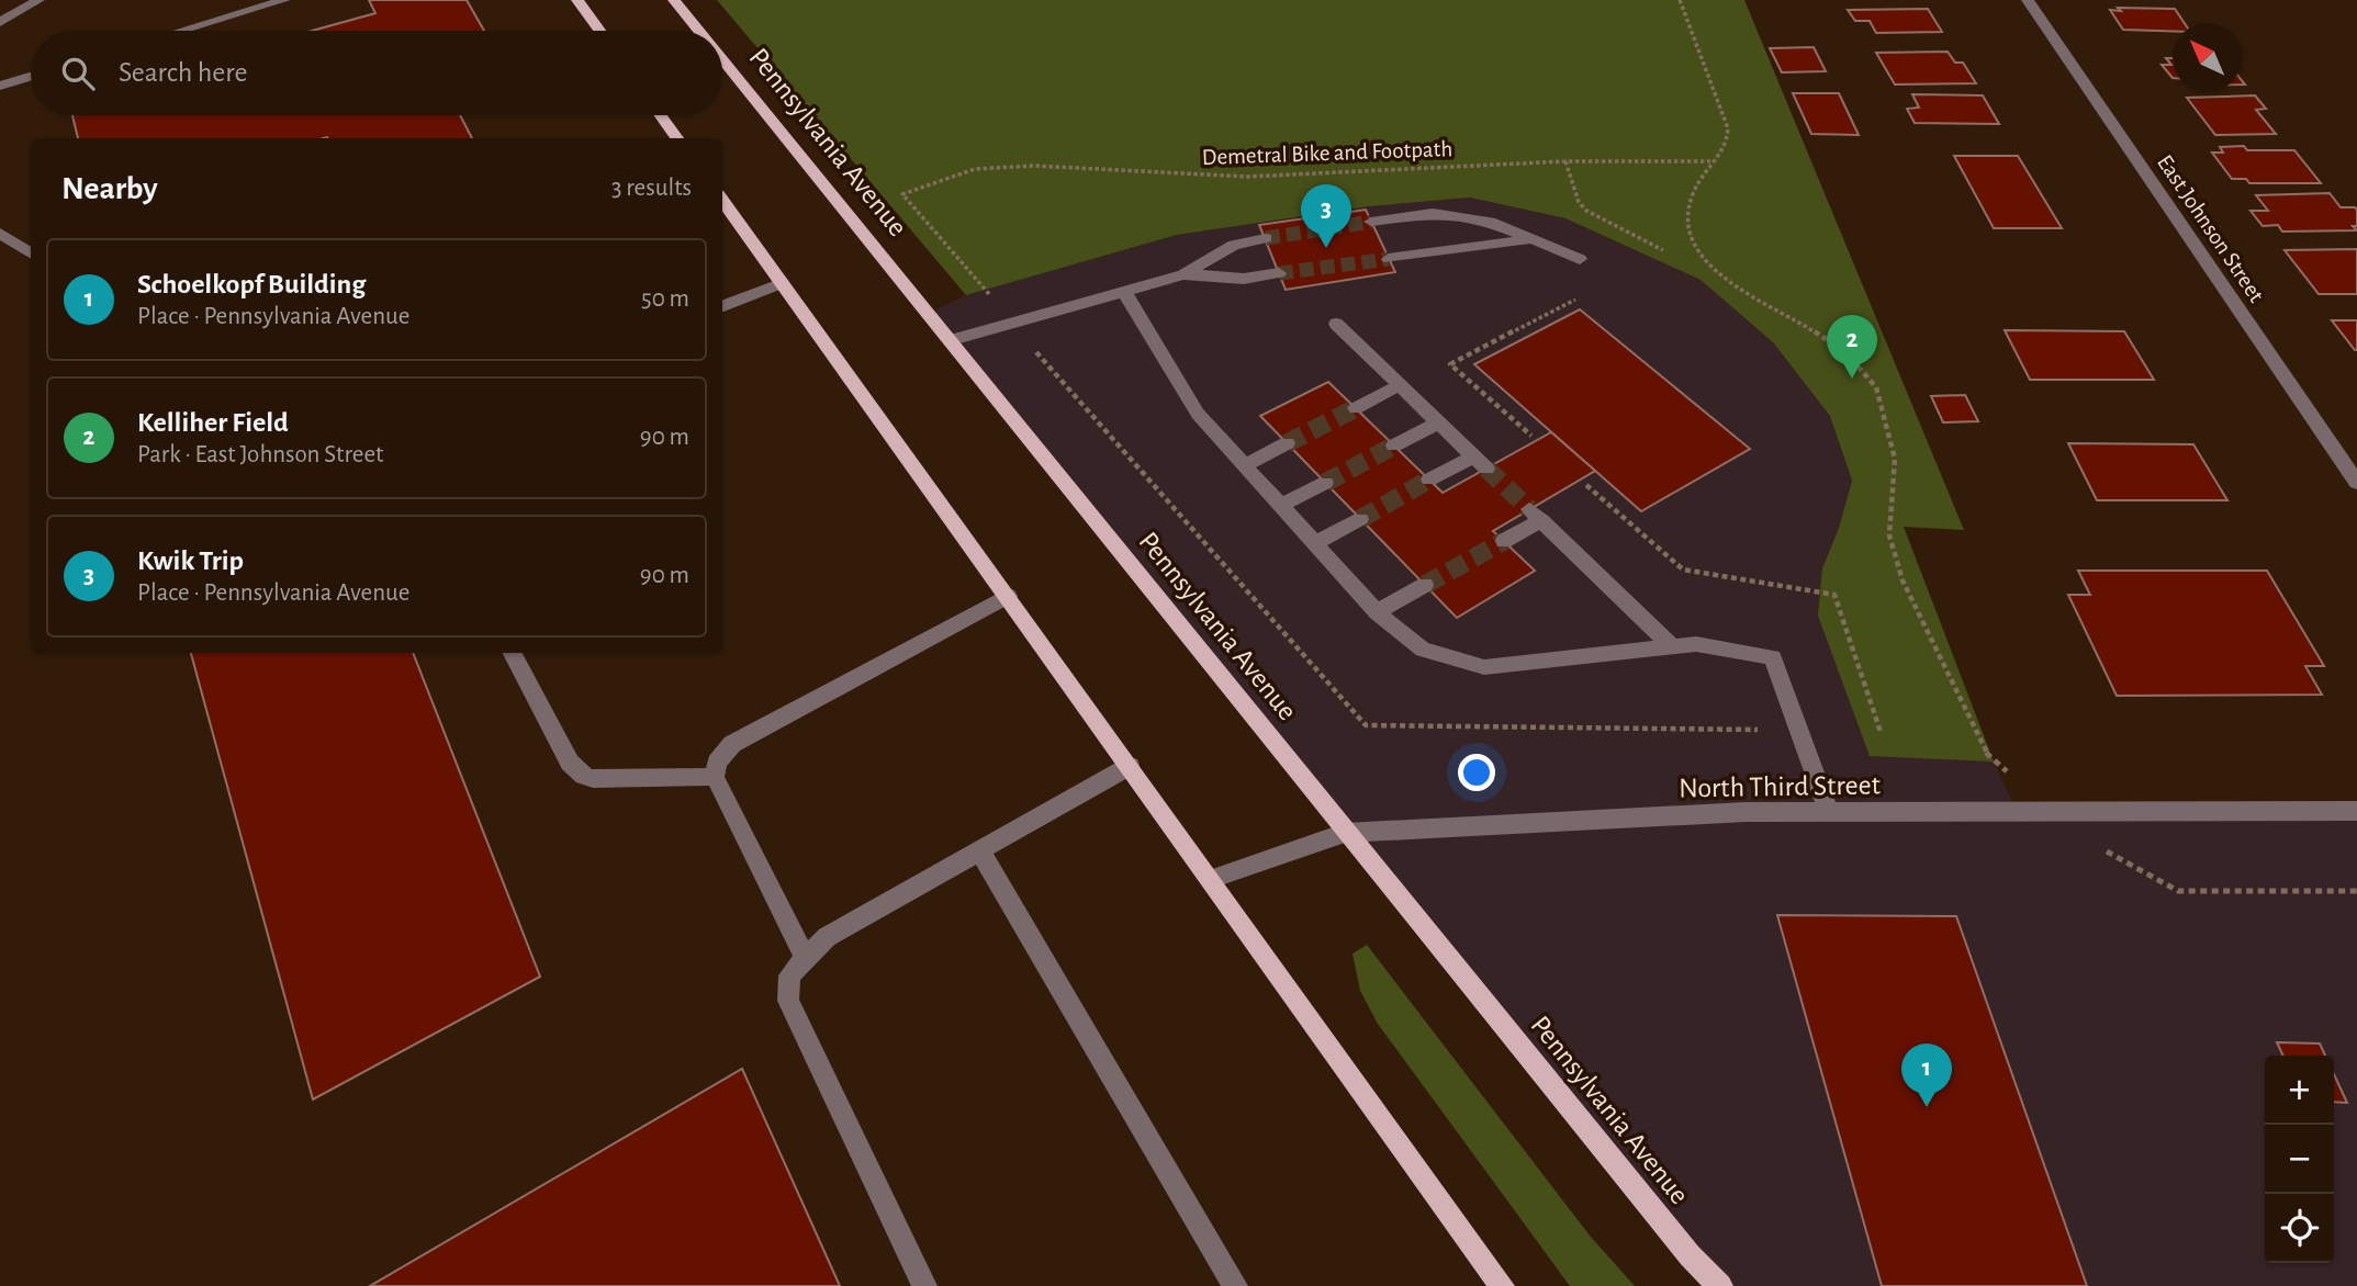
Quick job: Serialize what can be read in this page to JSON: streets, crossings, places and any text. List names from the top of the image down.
{
  "streets": {
    "main road": ["Pennsylvania Avenue"],
    "street": ["East Johnson Street", "North Third Street"],
    "path": ["Demetral Bike and Footpath"]
  },
  "crossings": [
    ["Pennsylvania Avenue", "North Third Street"]
  ],
  "north": "top left",
  "page": {
    "search": "Search here",
    "heading": ["Nearby", "3 results"],
    "pins": ["3", "2", "1"],
    "list": [
      {
        "mark": "1",
        "name": "Schoelkopf Building",
        "note": "Place · Pennsylvania Avenue",
        "value": "50 m"
      },
      {
        "mark": "2",
        "name": "Kelliher Field",
        "note": "Park · East Johnson Street",
        "value": "90 m"
      },
      {
        "mark": "3",
        "name": "Kwik Trip",
        "note": "Place · Pennsylvania Avenue",
        "value": "90 m"
      }
    ],
    "map_buttons": ["+", "−"]
  }
}
